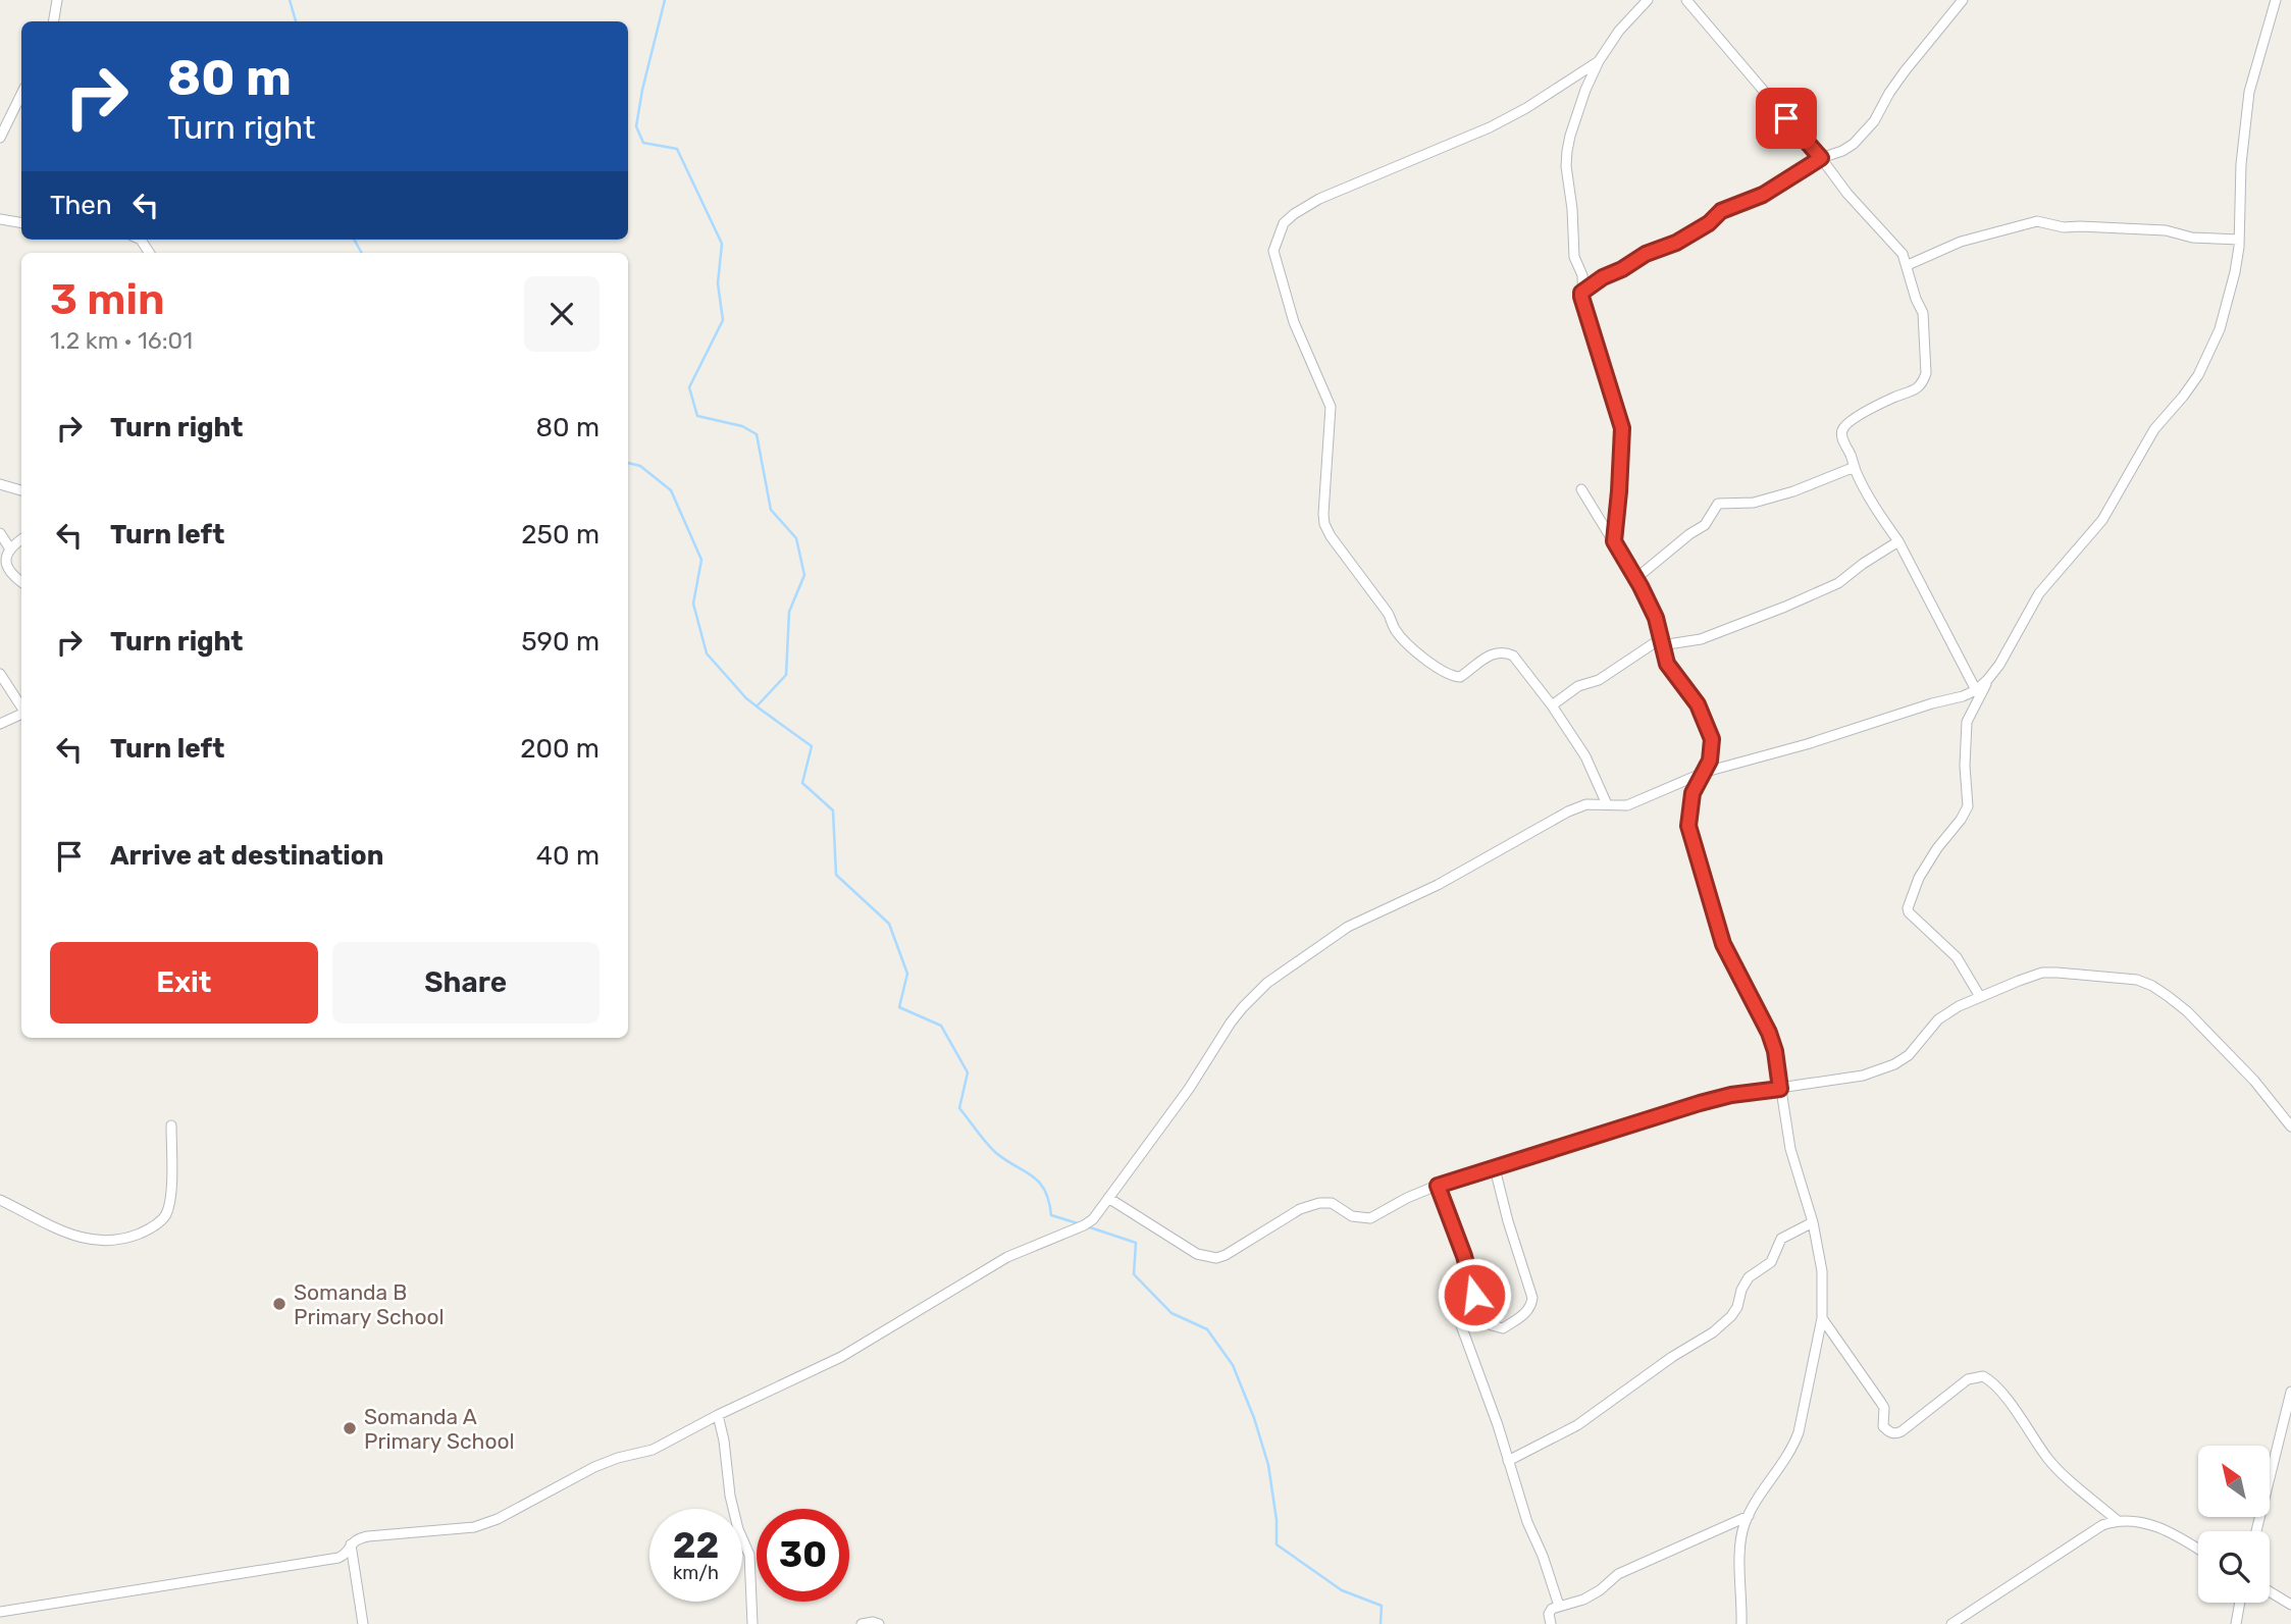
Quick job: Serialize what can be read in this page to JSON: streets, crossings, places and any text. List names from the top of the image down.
{
  "places": ["Somanda B Primary School", "Somanda A Primary School"],
  "north": "top left",
  "page": {
    "turn": ["80 m", "Turn right"],
    "then": "Then",
    "heading": ["3 min", "1.2 km · 16:01"],
    "list": [
      {
        "name": "Turn right",
        "value": "80 m"
      },
      {
        "name": "Turn left",
        "value": "250 m"
      },
      {
        "name": "Turn right",
        "value": "590 m"
      },
      {
        "name": "Turn left",
        "value": "200 m"
      },
      {
        "name": "Arrive at destination",
        "value": "40 m"
      }
    ],
    "buttons": ["Exit", "Share"],
    "speed": "22 km/h",
    "limit": "30"
  }
}
